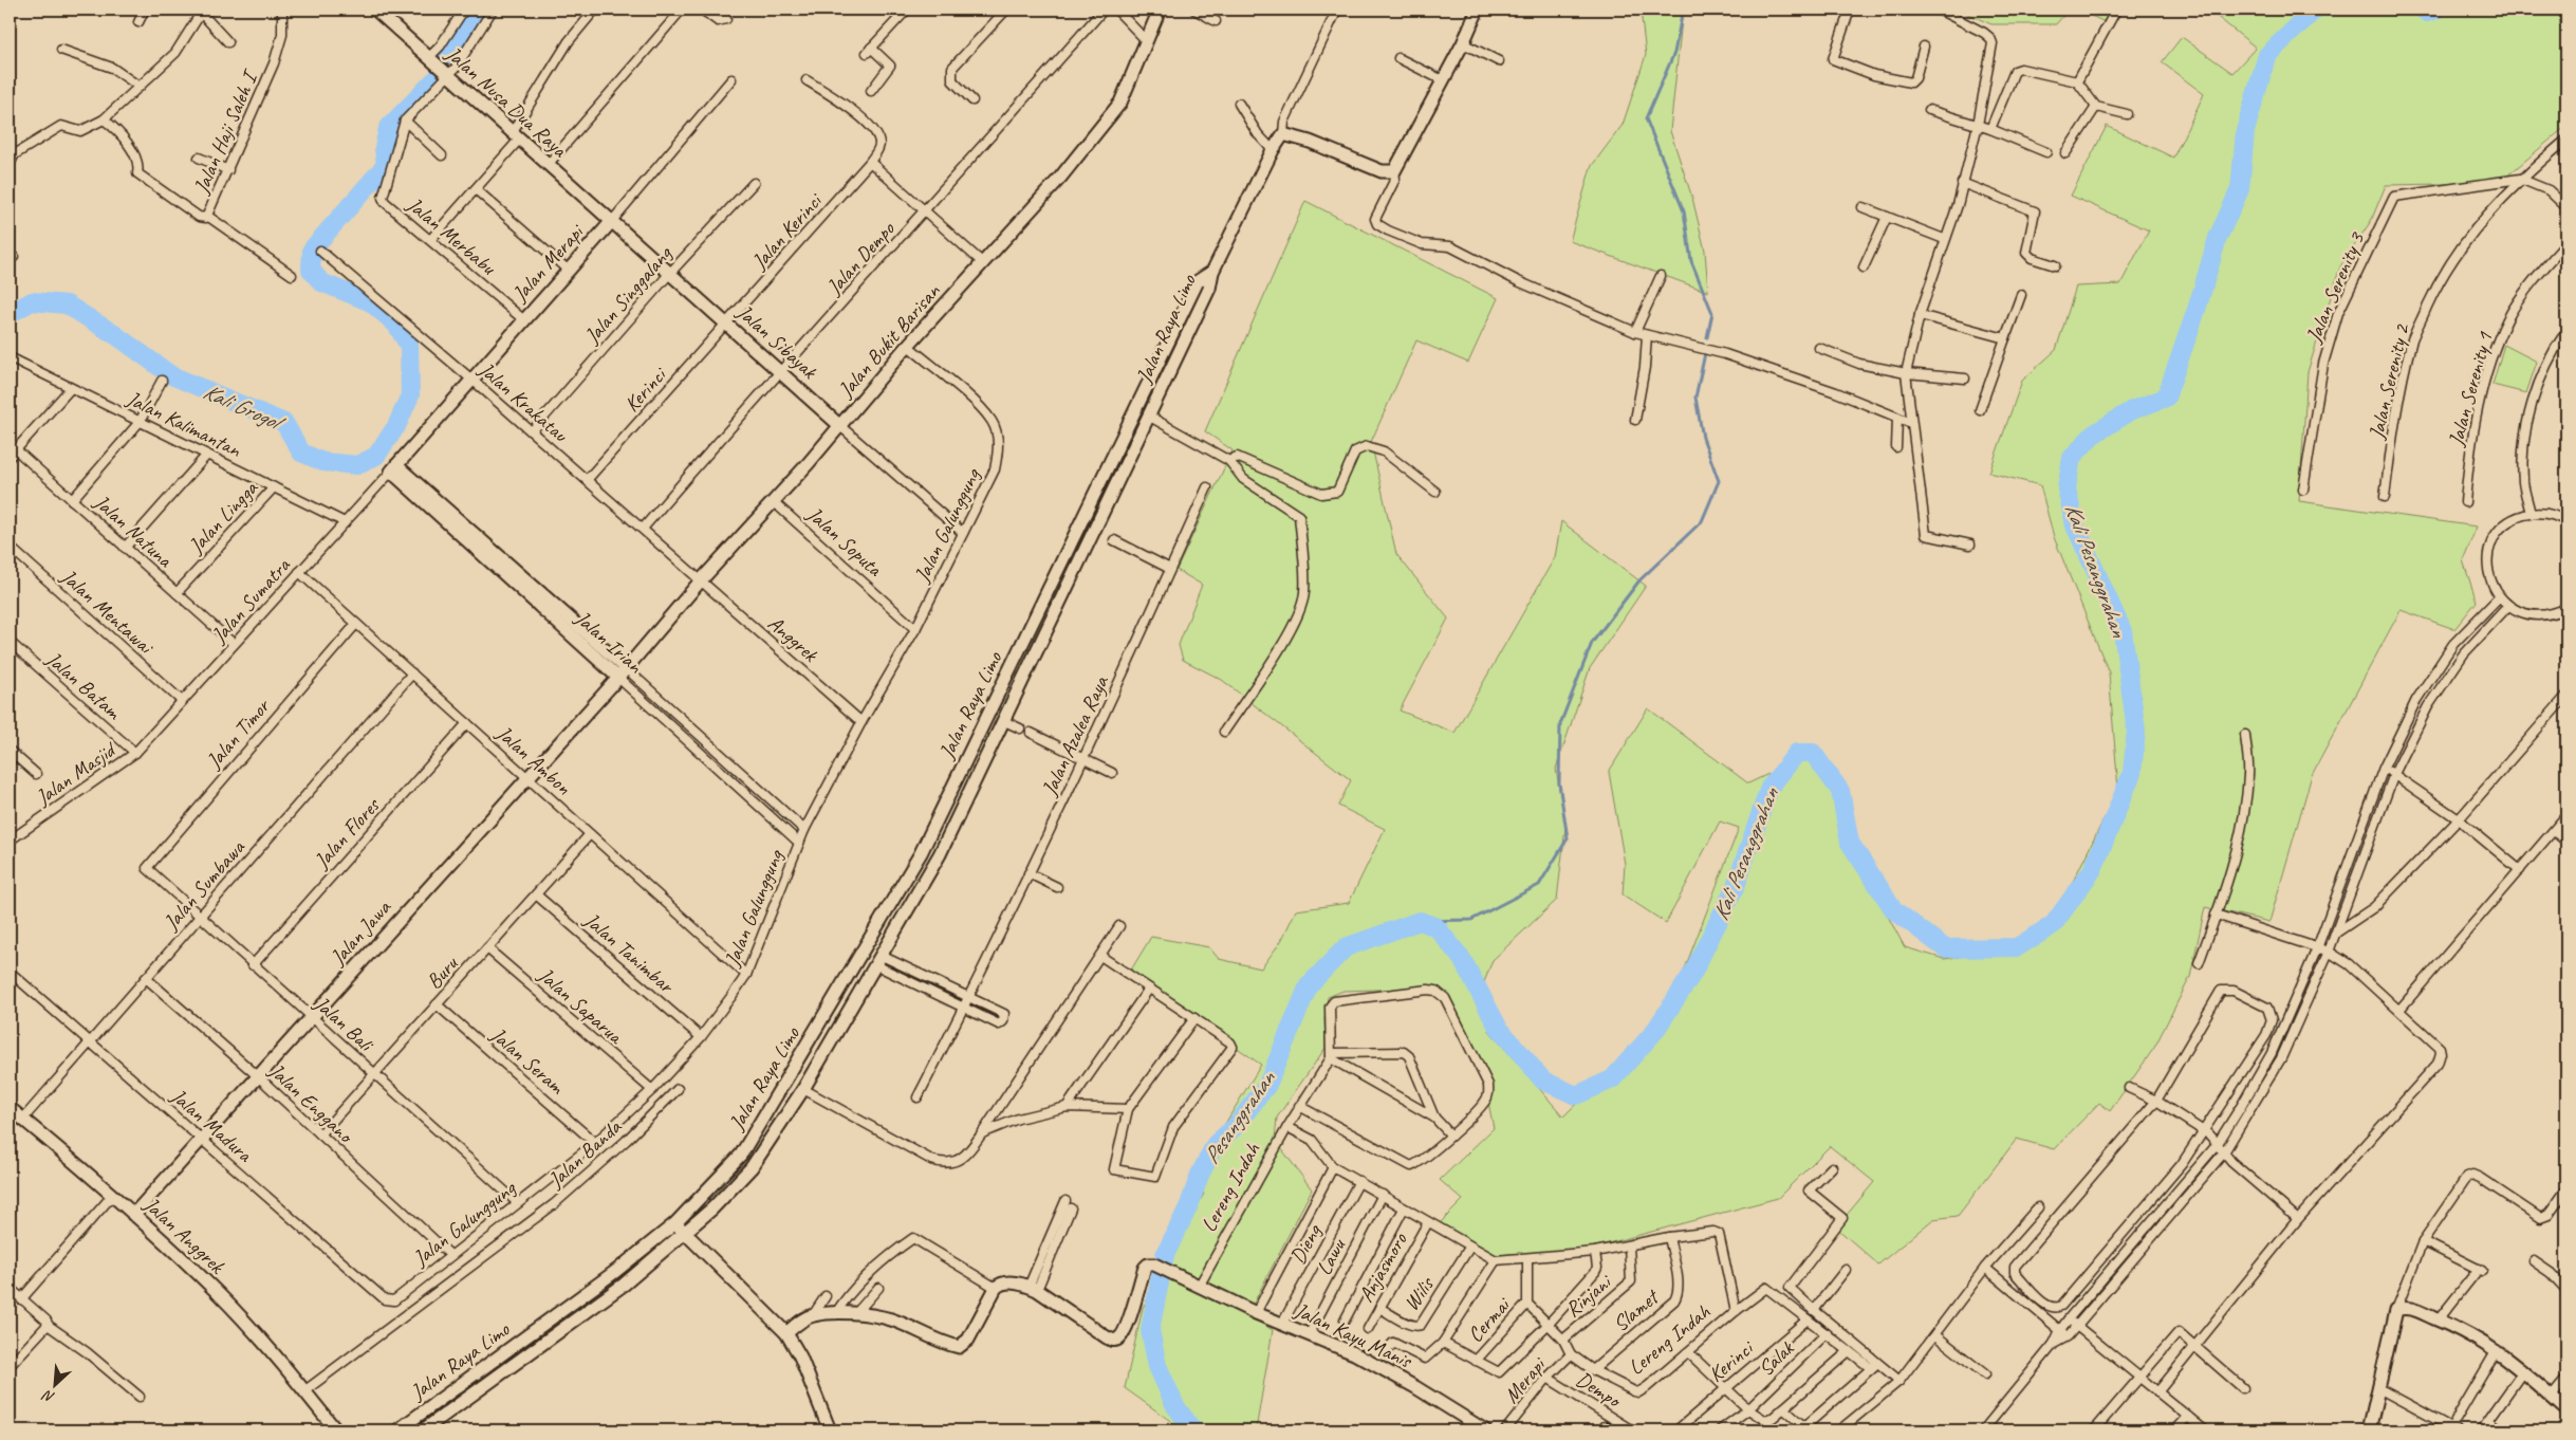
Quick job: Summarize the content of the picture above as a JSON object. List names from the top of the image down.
{
  "streets": {
    "street": [
      "Jalan Nusa Dua Raya",
      "Jalan Haji Saleh I",
      "Jalan Kerinci",
      "Jalan Merbabu",
      "Jalan Dempo",
      "Jalan Merapi",
      "Jalan Serenity 3",
      "Jalan Singgalang",
      "Jalan Raya Limo",
      "Jalan Bukit Barisan",
      "Jalan Sibayak",
      "Jalan Serenity 2",
      "Jalan Serenity 1",
      "Kerinci",
      "Jalan Krakatau",
      "Jalan Kalimantan",
      "Jalan Lingga",
      "Jalan Galunggung",
      "Jalan Natuna",
      "Jalan Soputa",
      "Jalan Sumatra",
      "Jalan Mentawai",
      "Anggrek",
      "Jalan Irian",
      "Jalan Batam",
      "Jalan Timor",
      "Jalan Azalea Raya",
      "Jalan Ambon",
      "Jalan Masjid",
      "Jalan Flores",
      "Jalan Sumbawa",
      "Jalan Jawa",
      "Jalan Tanimbar",
      "Buru",
      "Jalan Saparua",
      "Jalan Bali",
      "Jalan Seram",
      "Jalan Enggano",
      "Jalan Madura",
      "Jalan Banda",
      "Lereng Indah",
      "Jalan Anggrek",
      "Dieng",
      "Lawu",
      "Anjasmoro",
      "Wilis",
      "Rinjani",
      "Slamet",
      "Cermai",
      "Jalan Kayu Manis",
      "Salak",
      "Merapi",
      "Dempo"
    ]
  },
  "crossings": [
    ["Jalan Nusa Dua Raya", "Jalan Merapi"],
    ["Jalan Nusa Dua Raya", "Jalan Sibayak"],
    ["Jalan Kerinci", "Jalan Sibayak"],
    ["Jalan Kerinci", "Kerinci"],
    ["Jalan Merbabu", "Jalan Merapi"],
    ["Jalan Dempo", "Jalan Sibayak"],
    ["Jalan Dempo", "Jalan Krakatau"],
    ["Jalan Merapi", "Jalan Sibayak"],
    ["Jalan Merapi", "Jalan Krakatau"],
    ["Jalan Merapi", "Jalan Sumatra"],
    ["Jalan Merapi", "Jalan Irian"],
    ["Jalan Serenity 3", "Jalan Serenity 2"],
    ["Jalan Singgalang", "Jalan Sibayak"],
    ["Jalan Singgalang", "Jalan Krakatau"],
    ["Jalan Bukit Barisan", "Jalan Sibayak"],
    ["Jalan Bukit Barisan", "Jalan Krakatau"],
    ["Jalan Bukit Barisan", "Jalan Galunggung"],
    ["Jalan Bukit Barisan", "Jalan Soputa"],
    ["Jalan Bukit Barisan", "Anggrek"],
    ["Jalan Bukit Barisan", "Jalan Irian"],
    ["Jalan Bukit Barisan", "Jalan Jawa"],
    ["Jalan Sibayak", "Kerinci"],
    ["Jalan Sibayak", "Jalan Galunggung"],
    ["Kerinci", "Jalan Krakatau"],
    ["Kerinci", "Lereng Indah"],
    ["Jalan Krakatau", "Anggrek"],
    ["Jalan Kalimantan", "Jalan Lingga"],
    ["Jalan Kalimantan", "Jalan Sumatra"],
    ["Jalan Lingga", "Jalan Natuna"],
    ["Jalan Galunggung", "Jalan Soputa"],
    ["Jalan Galunggung", "Anggrek"],
    ["Jalan Galunggung", "Jalan Irian"],
    ["Jalan Galunggung", "Jalan Ambon"],
    ["Jalan Galunggung", "Jalan Tanimbar"],
    ["Jalan Galunggung", "Jalan Saparua"],
    ["Jalan Galunggung", "Jalan Bali"],
    ["Jalan Galunggung", "Jalan Seram"],
    ["Jalan Galunggung", "Jalan Enggano"],
    ["Jalan Galunggung", "Jalan Madura"],
    ["Jalan Natuna", "Jalan Sumatra"],
    ["Jalan Sumatra", "Jalan Mentawai"],
    ["Jalan Sumatra", "Jalan Irian"],
    ["Jalan Sumatra", "Jalan Batam"],
    ["Jalan Sumatra", "Jalan Ambon"],
    ["Jalan Sumatra", "Jalan Masjid"],
    ["Jalan Irian", "Jalan Jawa"],
    ["Jalan Batam", "Jalan Masjid"],
    ["Jalan Timor", "Jalan Ambon"],
    ["Jalan Timor", "Jalan Bali"],
    ["Jalan Ambon", "Jalan Flores"],
    ["Jalan Ambon", "Jalan Sumbawa"],
    ["Jalan Ambon", "Jalan Jawa"],
    ["Jalan Ambon", "Buru"],
    ["Jalan Flores", "Jalan Bali"],
    ["Jalan Sumbawa", "Jalan Bali"],
    ["Jalan Sumbawa", "Jalan Enggano"],
    ["Jalan Sumbawa", "Jalan Madura"],
    ["Jalan Sumbawa", "Jalan Anggrek"],
    ["Jalan Jawa", "Jalan Bali"],
    ["Jalan Jawa", "Jalan Enggano"],
    ["Jalan Jawa", "Jalan Madura"],
    ["Jalan Jawa", "Jalan Anggrek"],
    ["Jalan Tanimbar", "Buru"],
    ["Buru", "Jalan Saparua"],
    ["Buru", "Jalan Bali"],
    ["Buru", "Jalan Seram"],
    ["Buru", "Jalan Enggano"],
    ["Jalan Banda", "Jalan Anggrek"],
    ["Lereng Indah", "Dieng"],
    ["Lereng Indah", "Lawu"],
    ["Lereng Indah", "Anjasmoro"],
    ["Lereng Indah", "Wilis"],
    ["Lereng Indah", "Rinjani"],
    ["Lereng Indah", "Slamet"],
    ["Lereng Indah", "Jalan Kayu Manis"],
    ["Lereng Indah", "Salak"],
    ["Lereng Indah", "Merapi"],
    ["Dieng", "Jalan Kayu Manis"],
    ["Lawu", "Jalan Kayu Manis"],
    ["Anjasmoro", "Wilis"],
    ["Merapi", "Dempo"]
  ],
  "water": ["Kali Grogol", "Kali Pesanggrahan", "Pesanggrahan"],
  "north": "bottom left"
}
